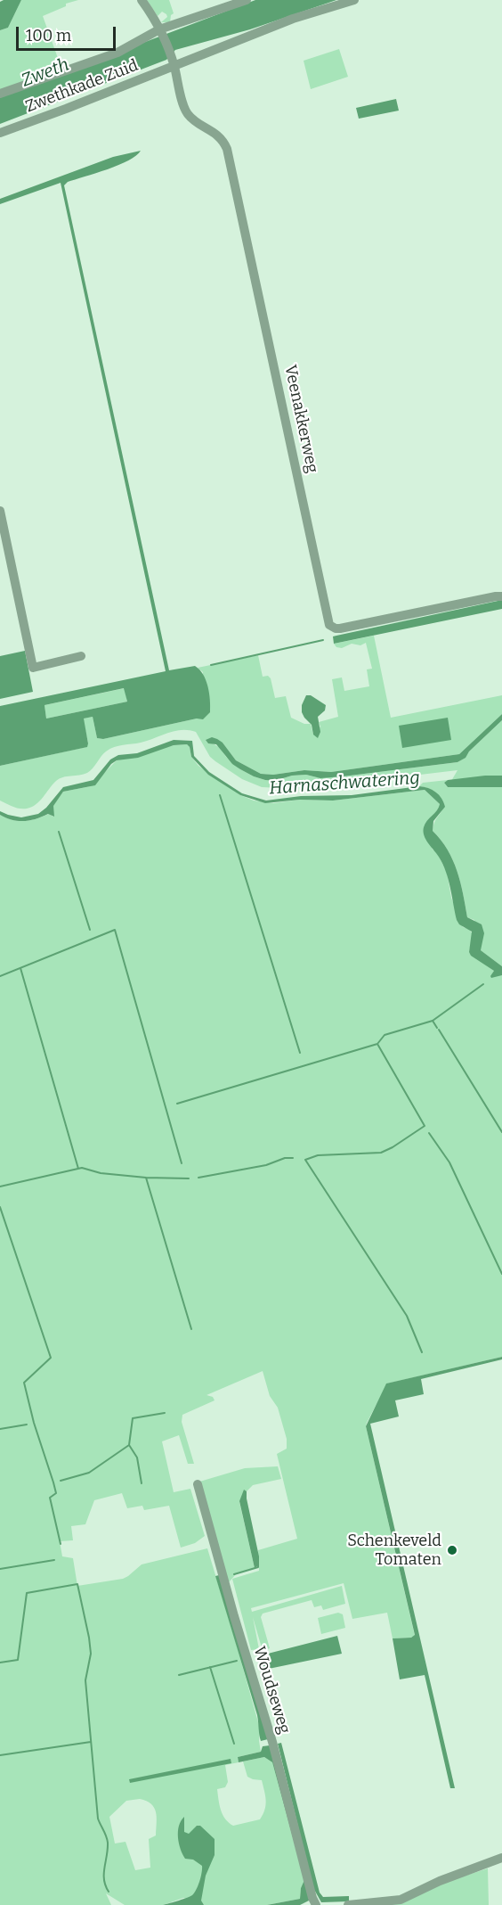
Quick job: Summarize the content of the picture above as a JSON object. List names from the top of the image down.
{
  "streets": {
    "street": ["Zwethkade Zuid", "Veenakkerweg", "Woudseweg"]
  },
  "crossings": [
    ["Zwethkade Zuid", "Veenakkerweg"]
  ],
  "water": ["Zweth", "Harnaschwatering"],
  "places": ["Schenkeveld Tomaten"],
  "scale_bar": "100 m"
}
